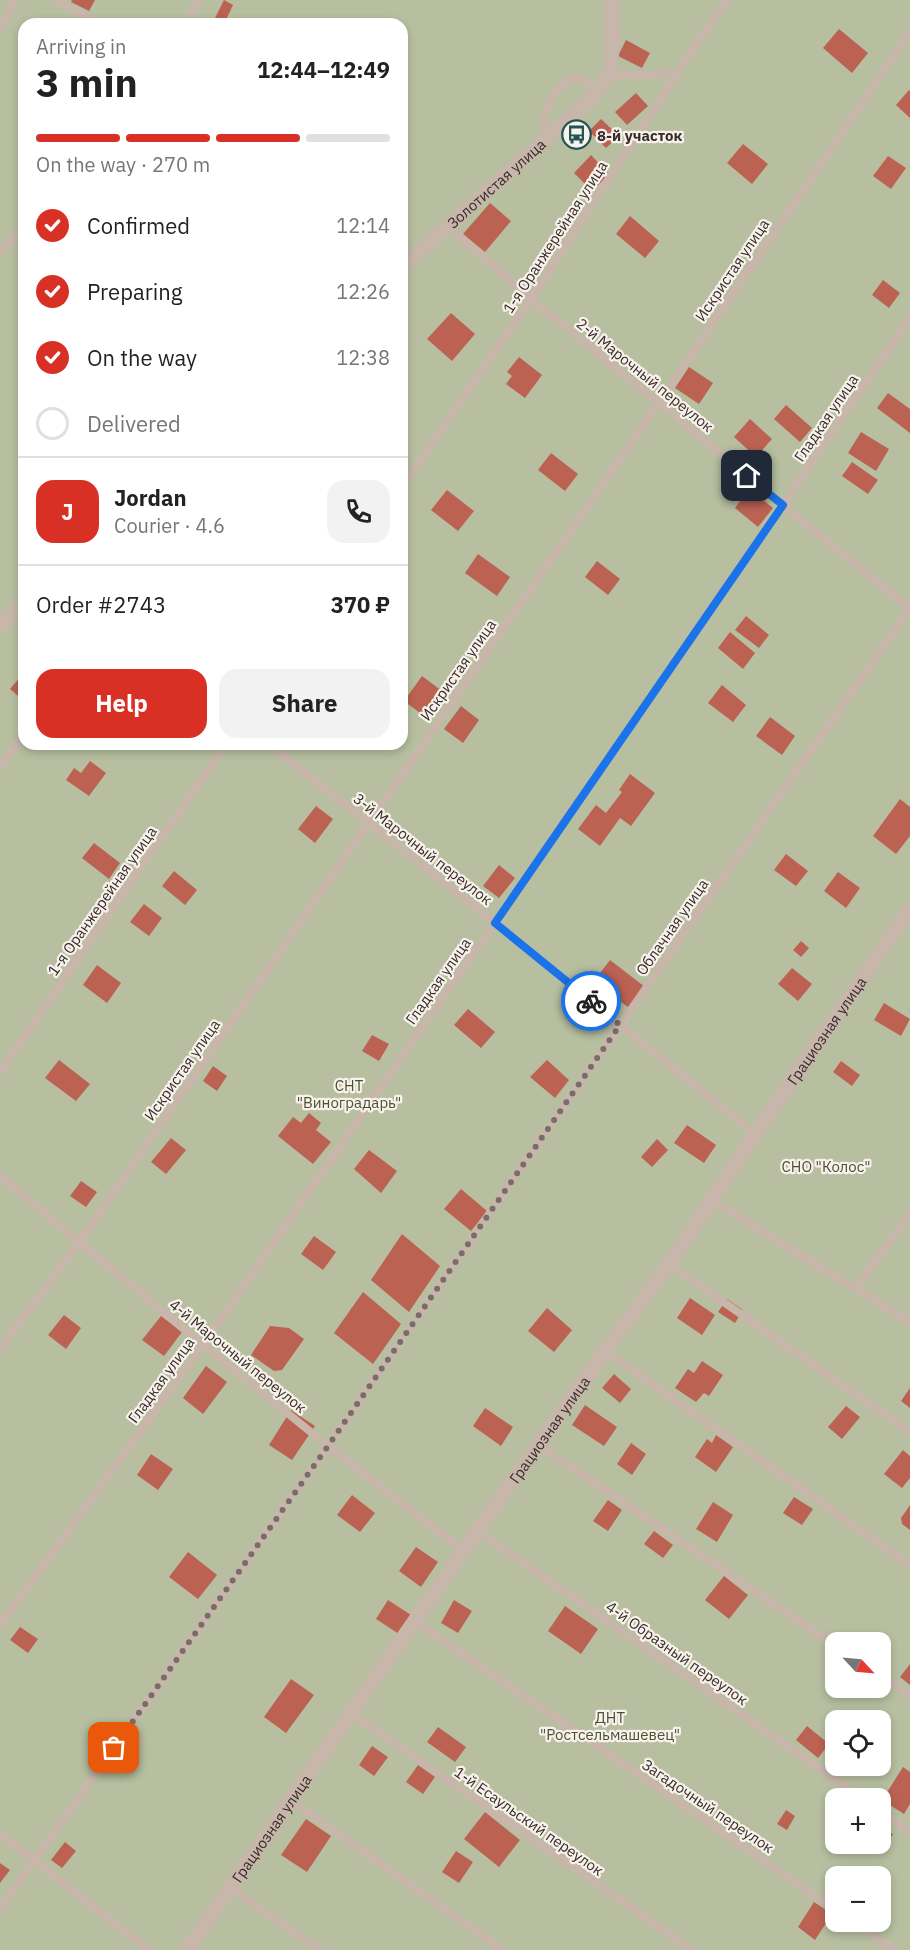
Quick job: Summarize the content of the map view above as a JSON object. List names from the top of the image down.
{
  "streets": {
    "street": ["Золотистая улица", "Грациозная улица"],
    "lane": [
      "1-я Оранжерейная улица",
      "Искристая улица",
      "2-й Марочный переулок",
      "Гладкая улица",
      "3-й Марочный переулок",
      "Облачная улица",
      "4-й Марочный переулок",
      "4-й Образный переулок",
      "Загадочный переулок",
      "1-й Есаульский переулок"
    ]
  },
  "crossings": [
    ["Золотистая улица", "2-й Марочный переулок"],
    ["1-я Оранжерейная улица", "2-й Марочный переулок"],
    ["Искристая улица", "2-й Марочный переулок"],
    ["Искристая улица", "3-й Марочный переулок"],
    ["Искристая улица", "4-й Марочный переулок"],
    ["2-й Марочный переулок", "Гладкая улица"],
    ["2-й Марочный переулок", "Облачная улица"],
    ["Гладкая улица", "3-й Марочный переулок"],
    ["Гладкая улица", "4-й Марочный переулок"],
    ["3-й Марочный переулок", "Облачная улица"],
    ["3-й Марочный переулок", "Грациозная улица"],
    ["Облачная улица", "4-й Марочный переулок"],
    ["Грациозная улица", "4-й Марочный переулок"],
    ["Грациозная улица", "4-й Образный переулок"],
    ["Грациозная улица", "Загадочный переулок"],
    ["Грациозная улица", "1-й Есаульский переулок"]
  ],
  "parks": ["СНТ \"Виноградарь\"", "СНО \"Колос\"", "ДНТ \"Ростсельмашевец\""],
  "places": {
    "bus stop": ["8-й участок"]
  },
  "north": "bottom right",
  "page": {
    "heading": ["3 min", "Arriving in", "12:44–12:49"],
    "panel": [
      "Jordan",
      "Courier · 4.6",
      "Order #2743",
      "370 ₽"
    ],
    "bar": "On the way · 270 m",
    "list": [
      ["Confirmed", "12:14"],
      ["Preparing", "12:26"],
      ["On the way", "12:38"],
      "Delivered"
    ],
    "round": "J",
    "buttons": ["Help", "Share"],
    "map_buttons": ["+", "−"]
  }
}
